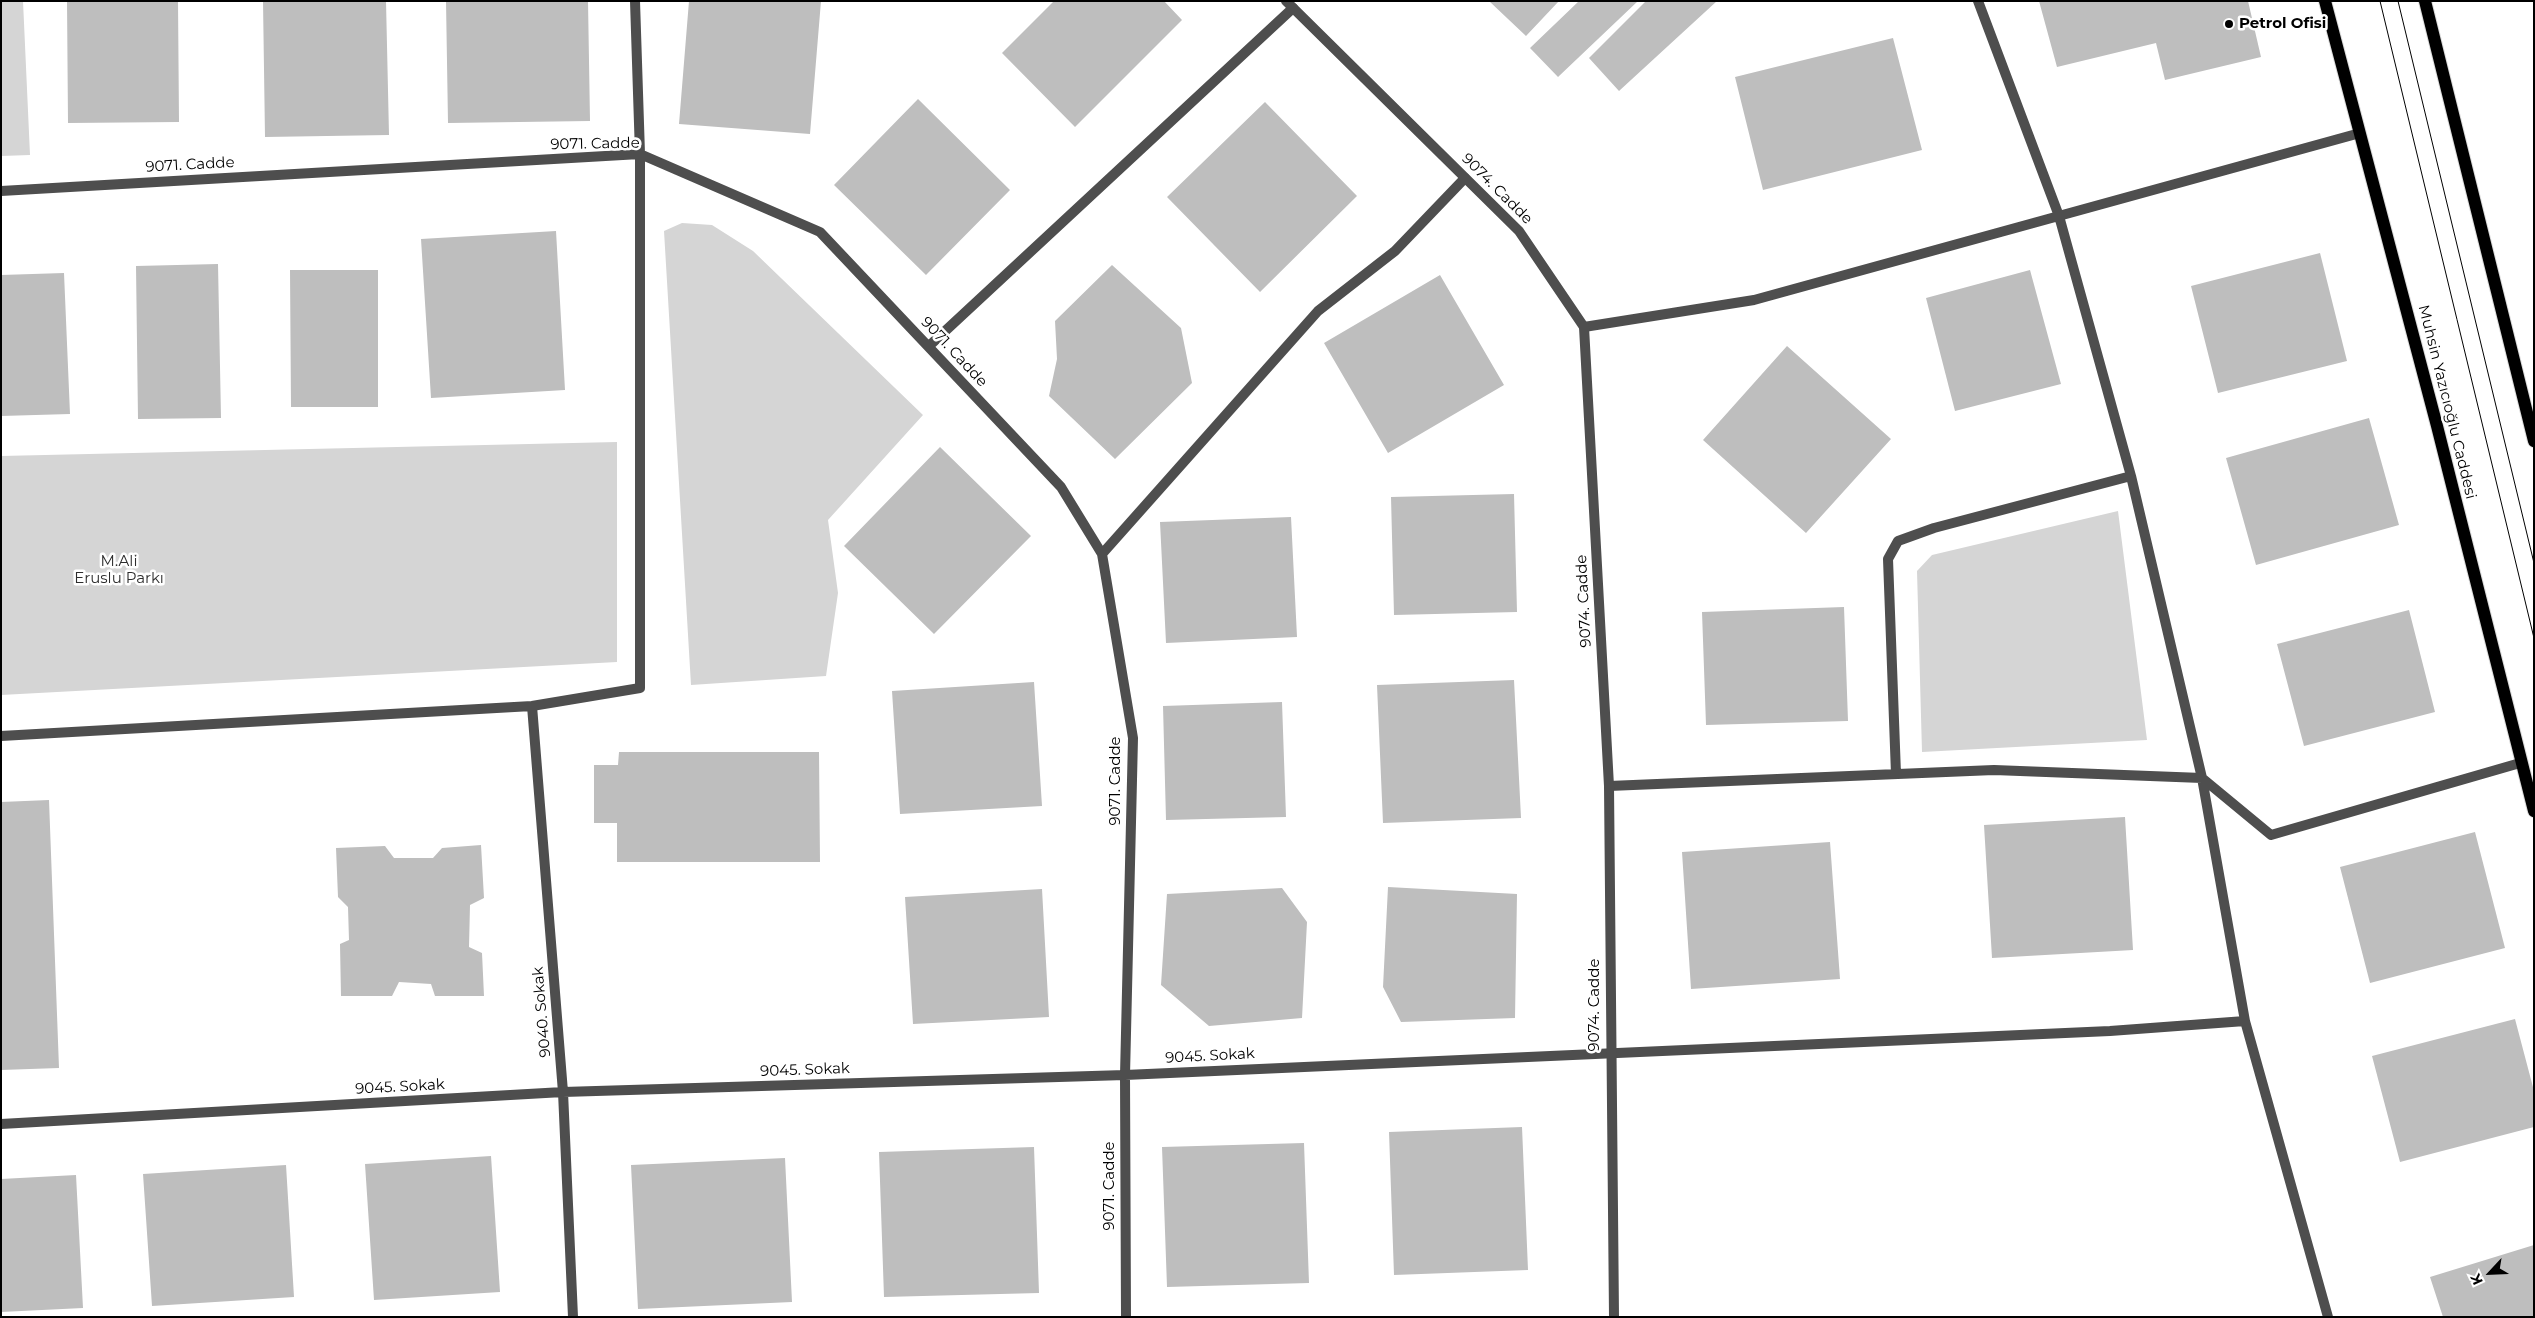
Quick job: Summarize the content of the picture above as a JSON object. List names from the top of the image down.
{
  "streets": {
    "main road": ["Muhsin Yazıcıoğlu Caddesi"],
    "street": [
      "9071. Cadde",
      "9074. Cadde",
      "9040. Sokak",
      "9045. Sokak"
    ]
  },
  "crossings": [
    ["9071. Cadde", "9045. Sokak"],
    ["9074. Cadde", "9045. Sokak"],
    ["9040. Sokak", "9045. Sokak"]
  ],
  "parks": ["M.Ali Eruslu Parkı"],
  "places": ["Petrol Ofisi"],
  "north": "bottom left"
}
